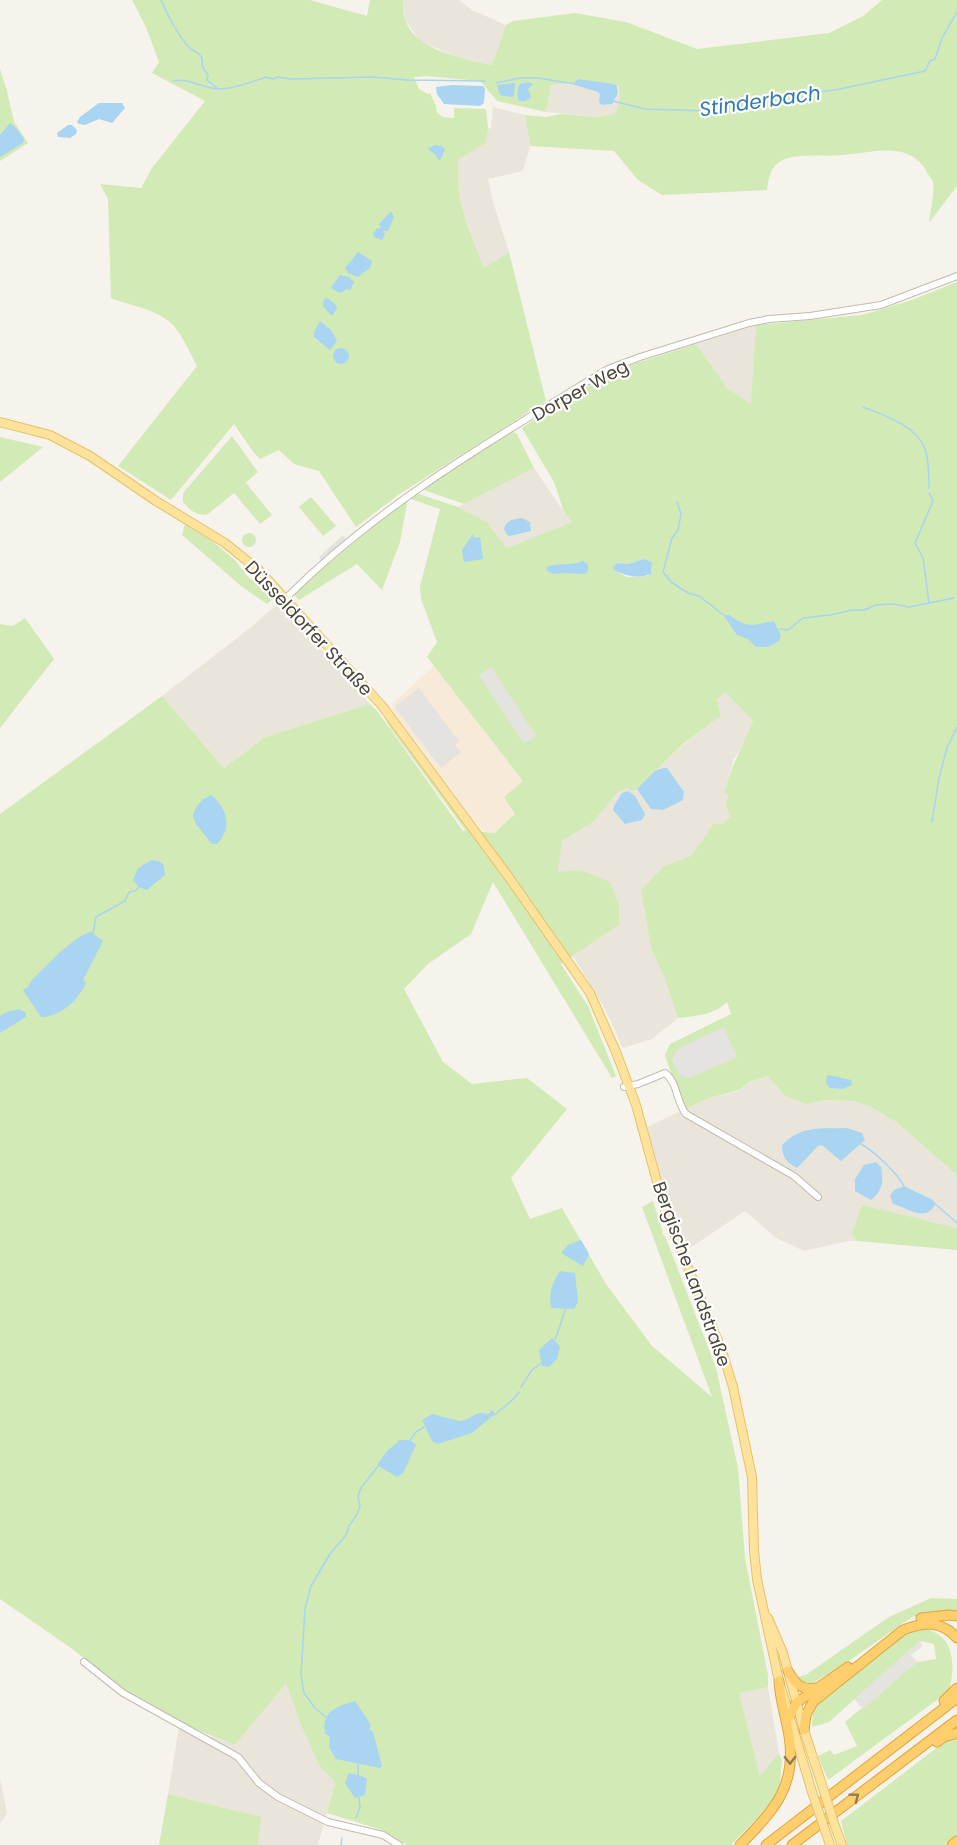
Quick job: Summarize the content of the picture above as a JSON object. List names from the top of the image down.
{
  "streets": {
    "main road": ["Düsseldorfer Straße", "Bergische Landstraße"],
    "street": ["Dorper Weg"]
  },
  "crossings": [
    ["Dorper Weg", "Düsseldorfer Straße"],
    ["Düsseldorfer Straße", "Bergische Landstraße"]
  ],
  "water": ["Stinderbach"]
}
